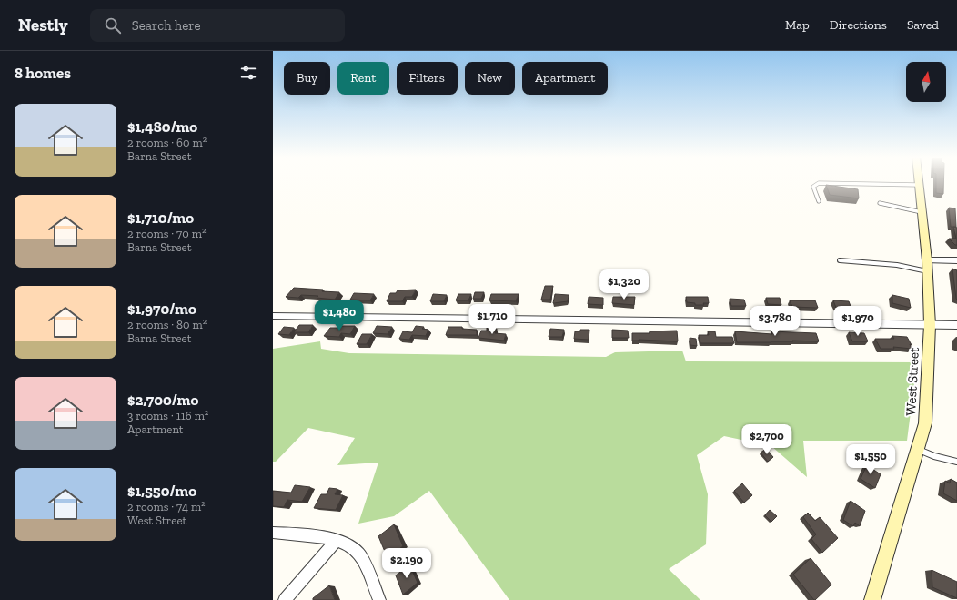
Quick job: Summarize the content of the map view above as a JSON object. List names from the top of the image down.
{
  "streets": {
    "main road": ["West Street"]
  },
  "north": "top",
  "page": {
    "header": "Nestly",
    "search": "Search here",
    "nav": ["Map", "Directions", "Saved"],
    "heading": "8 homes",
    "chip": [
      "Buy",
      "Rent",
      "Filters",
      "New",
      "Apartment"
    ],
    "list": [
      {
        "name": "$1,480/mo",
        "note": "2 rooms · 60 m² · Barna Street"
      },
      {
        "name": "$1,710/mo",
        "note": "2 rooms · 70 m² · Barna Street"
      },
      {
        "name": "$1,970/mo",
        "note": "2 rooms · 80 m² · Barna Street"
      },
      {
        "name": "$2,700/mo",
        "note": "3 rooms · 116 m² · Apartment"
      },
      {
        "name": "$1,550/mo",
        "note": "2 rooms · 74 m² · West Street"
      }
    ],
    "price": [
      "$1,320",
      "$1,480",
      "$1,710",
      "$3,780",
      "$1,970",
      "$2,700",
      "$1,550",
      "$2,190"
    ]
  }
}
